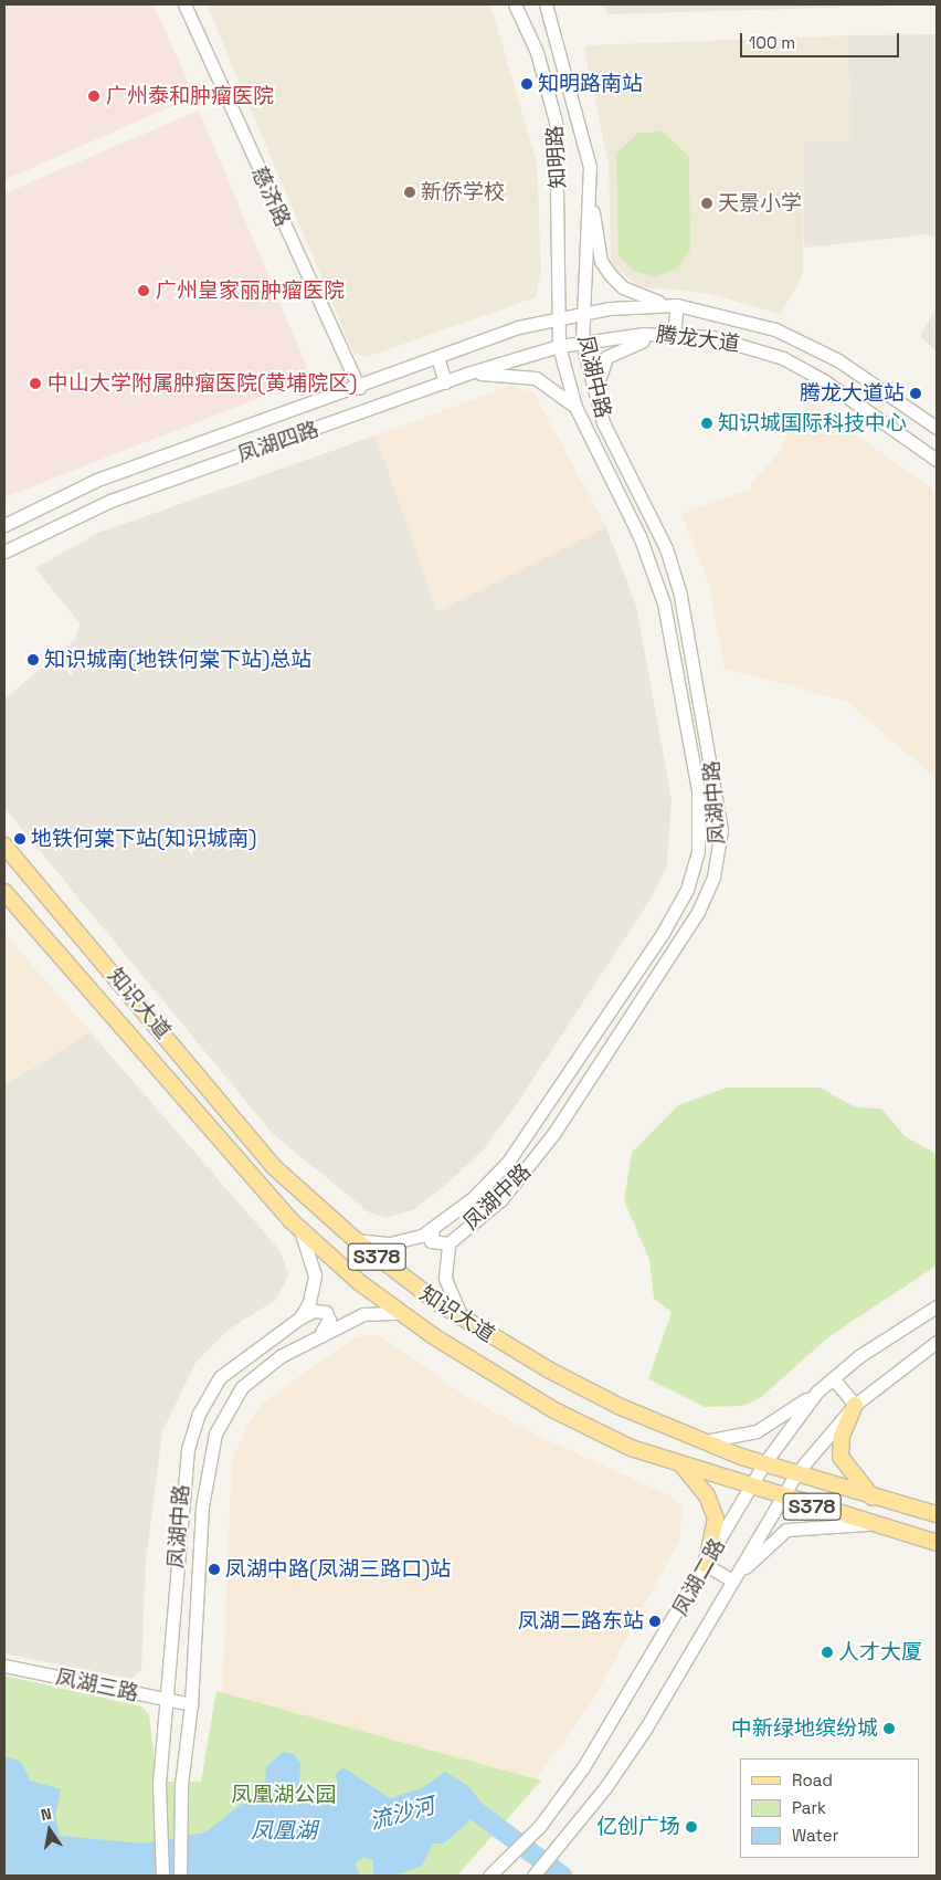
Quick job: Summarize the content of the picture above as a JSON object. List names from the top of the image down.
{
  "streets": {
    "main road": ["知识大道", "S378"],
    "street": [
      "知明路",
      "慈济路",
      "腾龙大道",
      "凤湖中路",
      "凤湖四路",
      "凤湖二路",
      "凤湖三路"
    ]
  },
  "crossings": [
    ["知明路", "腾龙大道"],
    ["知明路", "凤湖中路"],
    ["慈济路", "凤湖四路"],
    ["腾龙大道", "凤湖中路"],
    ["腾龙大道", "凤湖四路"],
    ["凤湖中路", "凤湖四路"],
    ["凤湖中路", "知识大道"],
    ["凤湖中路", "凤湖三路"],
    ["知识大道", "凤湖二路"]
  ],
  "water": ["流沙河", "凤凰湖"],
  "parks": ["凤凰湖公园"],
  "places": [
    "知明路南站",
    "广州泰和肿瘤医院",
    "新侨学校",
    "天景小学",
    "广州皇家丽肿瘤医院",
    "中山大学附属肿瘤医院(黄埔院区)",
    "腾龙大道站",
    "知识城国际科技中心",
    "知识城南(地铁何棠下站)总站",
    "地铁何棠下站(知识城南)",
    "凤湖中路(凤湖三路口)站",
    "凤湖二路东站",
    "人才大厦",
    "中新绿地缤纷城",
    "亿创广场"
  ],
  "legend": ["Road", "Park", "Water"],
  "scale_bar": "100 m",
  "north": "top"
}
